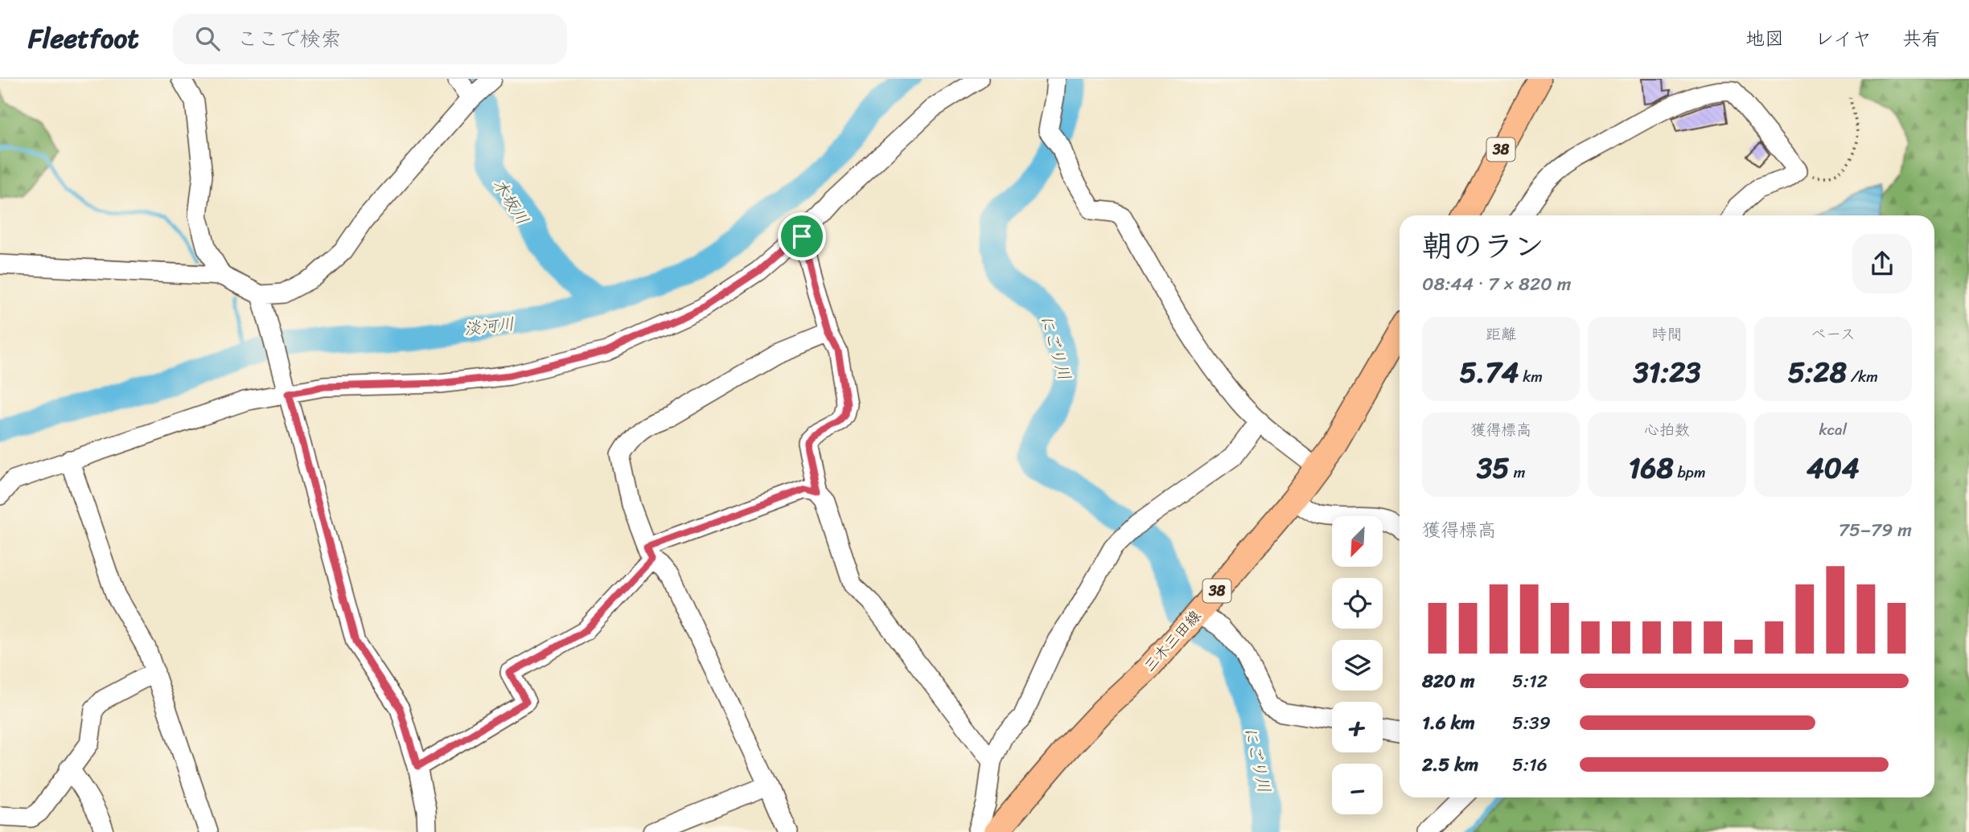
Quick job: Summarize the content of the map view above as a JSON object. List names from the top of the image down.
{
  "streets": {
    "main road": ["38", "三木三田線"]
  },
  "water": ["木坂川", "淡河川", "にごり川"],
  "north": "bottom left",
  "page": {
    "header": "Fleetfoot",
    "search": "ここで検索",
    "nav": ["地図", "レイヤ", "共有"],
    "heading": ["朝のラン", "08:44 · 7 × 820 m"],
    "stats": [
      ["距離", "5.74 km"],
      ["時間", "31:23"],
      ["ペース", "5:28 /km"],
      ["獲得標高", "35 m"],
      ["心拍数", "168 bpm"],
      ["kcal", "404"]
    ],
    "chart": ["獲得標高", "75–79 m"],
    "map_buttons": ["+", "−"],
    "list": [
      {
        "name": "820 m",
        "note": "5:12"
      },
      {
        "name": "1.6 km",
        "note": "5:39"
      },
      {
        "name": "2.5 km",
        "note": "5:16"
      }
    ]
  }
}
